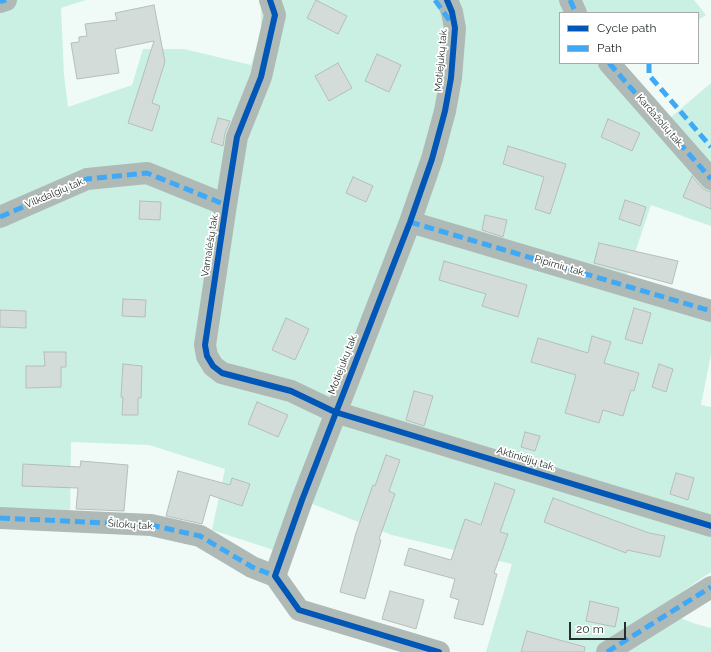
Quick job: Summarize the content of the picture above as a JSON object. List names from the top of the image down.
{
  "streets": {
    "street": [
      "Motiejukų tak.",
      "Kardažolių tak.",
      "Vilkdalgių tak.",
      "Varnalėšų tak.",
      "Pipirnių tak.",
      "Aktinidijų tak.",
      "Šilokų tak."
    ]
  },
  "crossings": [
    ["Motiejukų tak.", "Varnalėšų tak."],
    ["Motiejukų tak.", "Pipirnių tak."],
    ["Motiejukų tak.", "Aktinidijų tak."],
    ["Motiejukų tak.", "Šilokų tak."],
    ["Vilkdalgių tak.", "Varnalėšų tak."],
    ["Varnalėšų tak.", "Aktinidijų tak."]
  ],
  "legend": ["Cycle path", "Path"],
  "scale_bar": "20 m"
}
